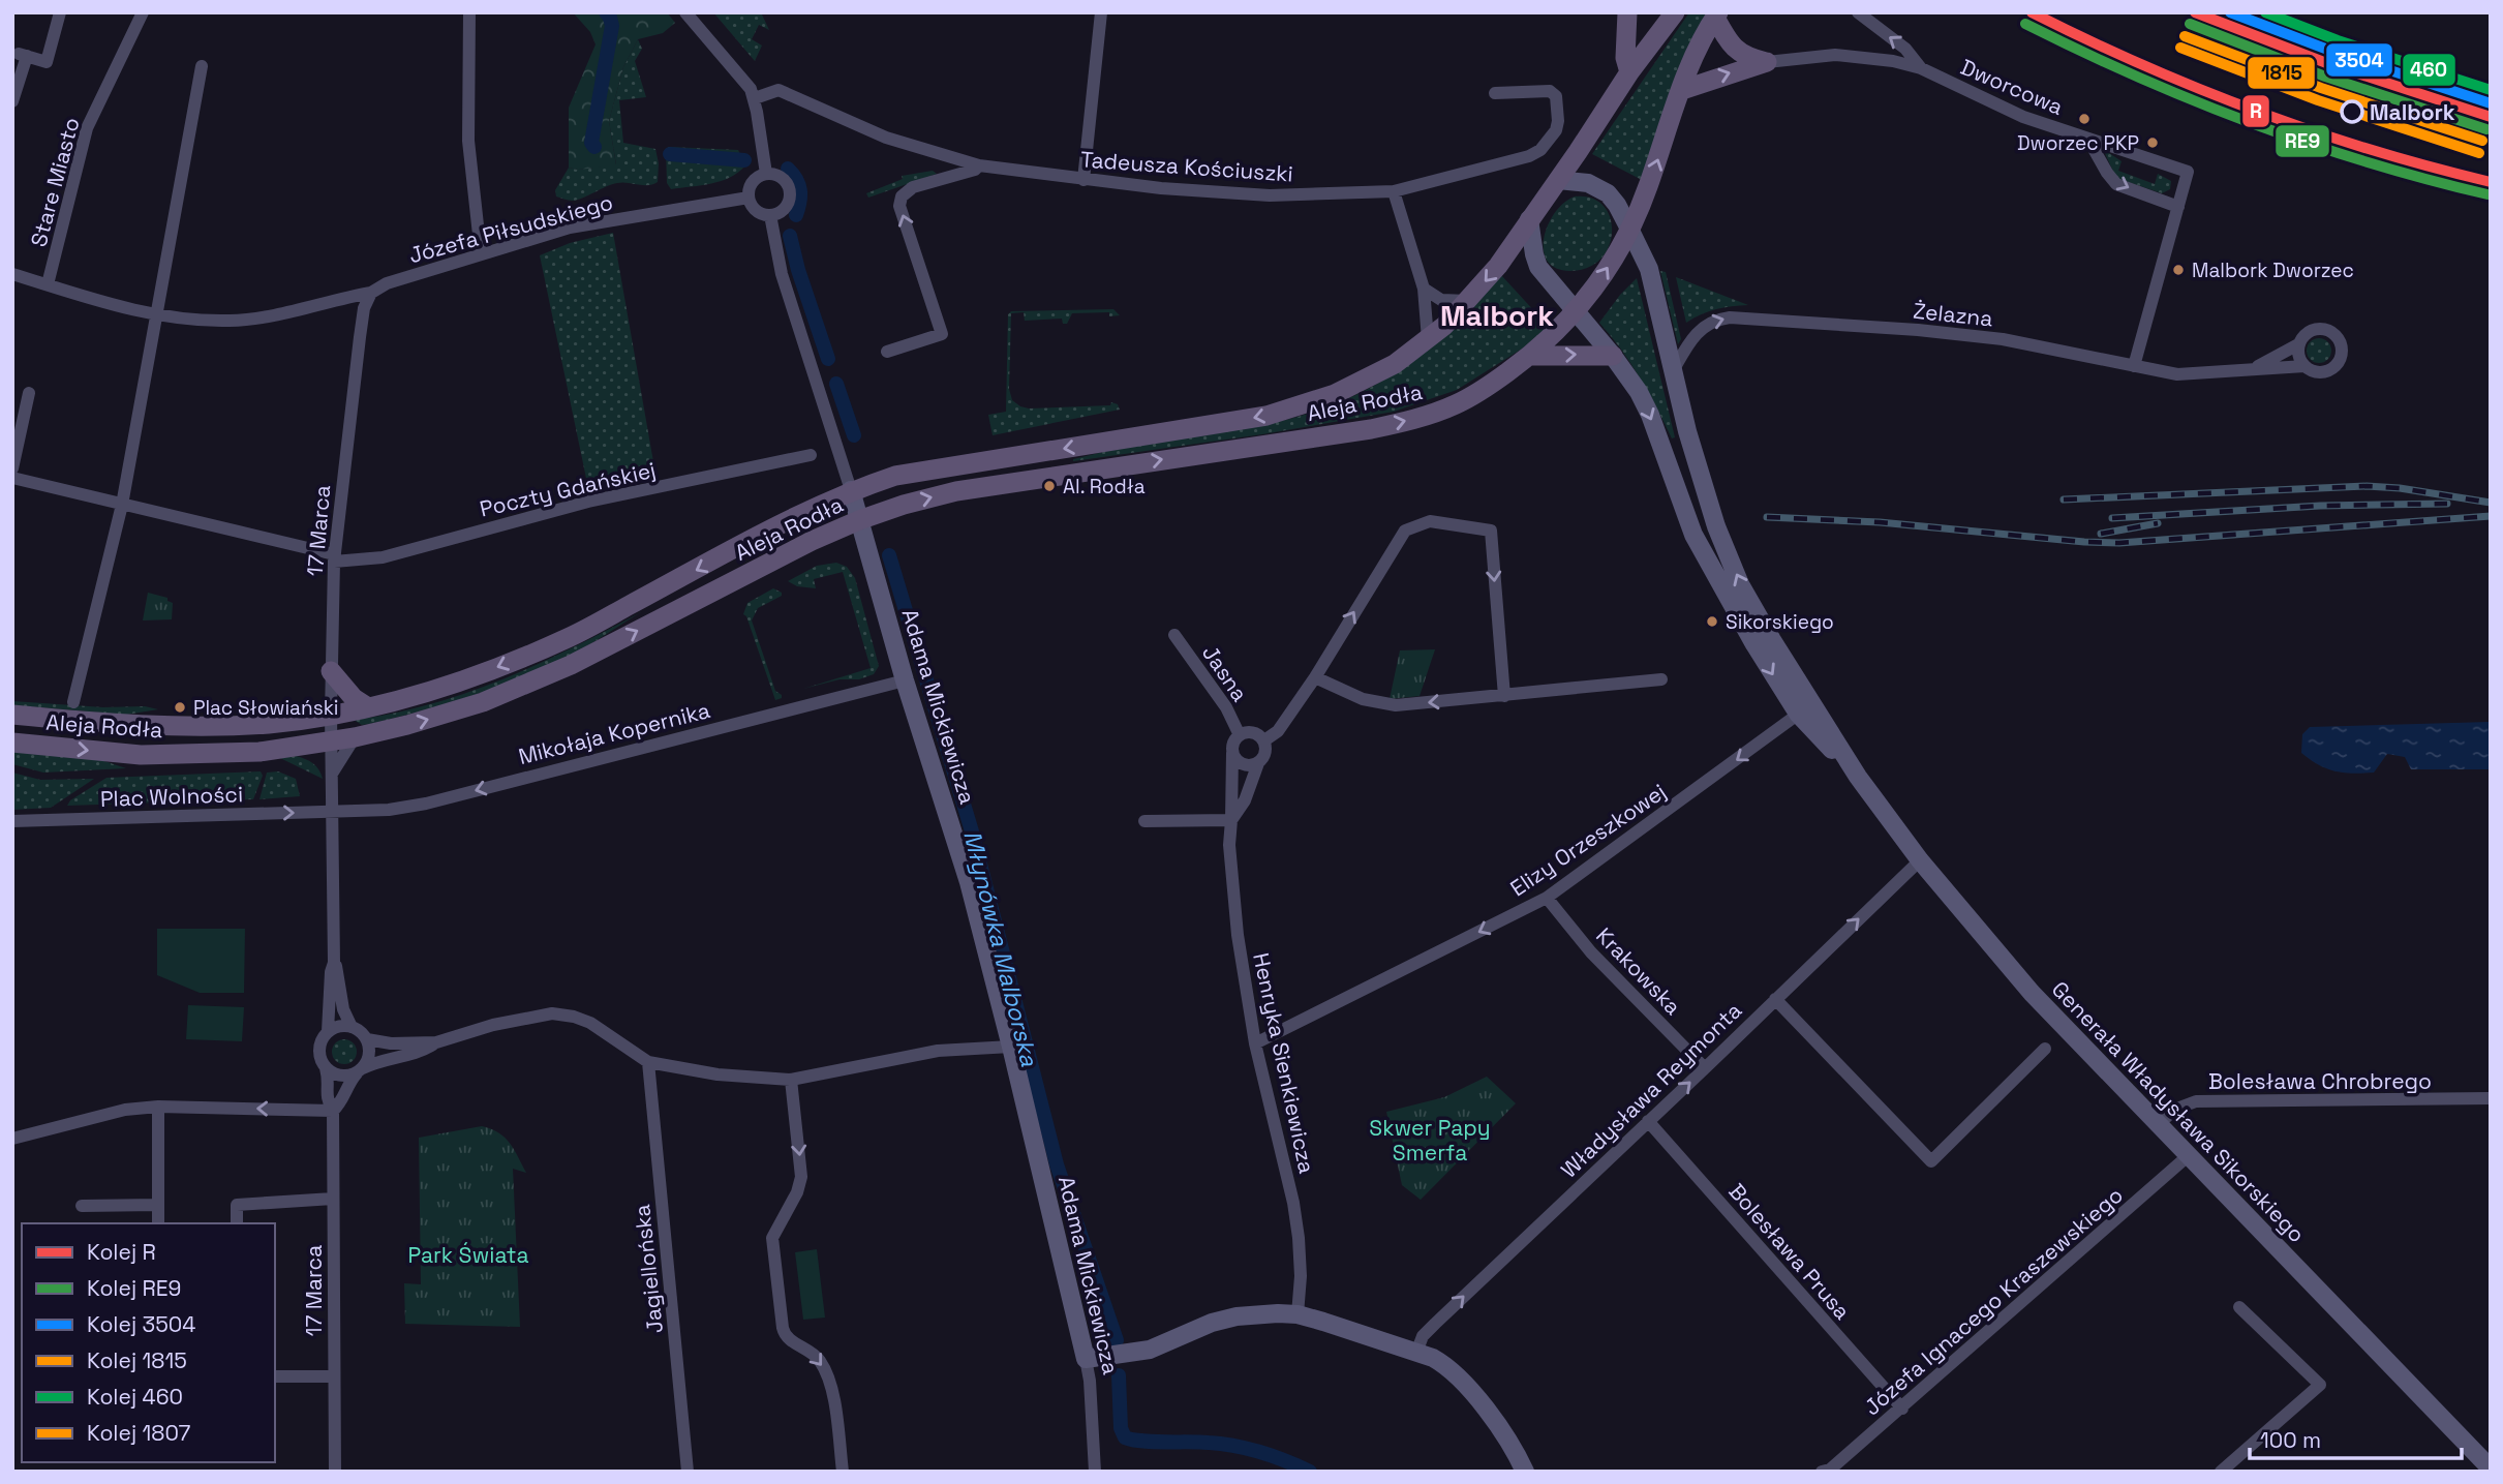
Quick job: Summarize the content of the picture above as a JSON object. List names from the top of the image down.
{
  "streets": {
    "main road": ["Aleja Rodła", "Adama Mickiewicza", "Generała Władysława Sikorskiego"],
    "street": [
      "Dworcowa",
      "Tadeusza Kościuszki",
      "Stare Miasto",
      "Józefa Piłsudskiego",
      "Żelazna",
      "Poczty Gdańskiej",
      "17 Marca",
      "Jasna",
      "Mikołaja Kopernika",
      "Plac Wolności",
      "Elizy Orzeszkowej",
      "Krakowska",
      "Henryka Sienkiewicza",
      "Bolesława Chrobrego",
      "Władysława Reymonta",
      "Bolesława Prusa",
      "Jagiellońska",
      "Józefa Ignacego Kraszewskiego"
    ]
  },
  "crossings": [
    ["Dworcowa", "Żelazna"],
    ["Józefa Piłsudskiego", "17 Marca"],
    ["Józefa Piłsudskiego", "Adama Mickiewicza"],
    ["Żelazna", "Generała Władysława Sikorskiego"],
    ["Aleja Rodła", "17 Marca"],
    ["Aleja Rodła", "Adama Mickiewicza"],
    ["Aleja Rodła", "Generała Władysława Sikorskiego"],
    ["Poczty Gdańskiej", "17 Marca"],
    ["17 Marca", "Mikołaja Kopernika"],
    ["17 Marca", "Plac Wolności"],
    ["Jasna", "Henryka Sienkiewicza"],
    ["Adama Mickiewicza", "Mikołaja Kopernika"],
    ["Mikołaja Kopernika", "Plac Wolności"],
    ["Elizy Orzeszkowej", "Krakowska"],
    ["Elizy Orzeszkowej", "Henryka Sienkiewicza"],
    ["Elizy Orzeszkowej", "Generała Władysława Sikorskiego"],
    ["Krakowska", "Władysława Reymonta"],
    ["Bolesława Chrobrego", "Generała Władysława Sikorskiego"],
    ["Władysława Reymonta", "Generała Władysława Sikorskiego"],
    ["Władysława Reymonta", "Bolesława Prusa"],
    ["Generała Władysława Sikorskiego", "Józefa Ignacego Kraszewskiego"],
    ["Bolesława Prusa", "Józefa Ignacego Kraszewskiego"]
  ],
  "one_way": [
    "Żelazna",
    "Mikołaja Kopernika",
    "Plac Wolności",
    "Elizy Orzeszkowej",
    "Władysława Reymonta"
  ],
  "districts": ["Malbork"],
  "water": ["Młynówka Malborska"],
  "parks": ["Skwer Papy Smerfa", "Park Świata"],
  "places": [
    "Malbork",
    "Dworzec PKP",
    "Malbork Dworzec",
    "Al. Rodła",
    "Sikorskiego",
    "Plac Słowiański"
  ],
  "lines": [
    "rail line R",
    "rail line 3504",
    "rail line 460",
    "rail line RE9",
    "rail line 1815",
    "rail line 1807"
  ],
  "legend": [
    "Kolej R",
    "Kolej RE9",
    "Kolej 3504",
    "Kolej 1815",
    "Kolej 460",
    "Kolej 1807"
  ],
  "scale_bar": "100 m"
}
